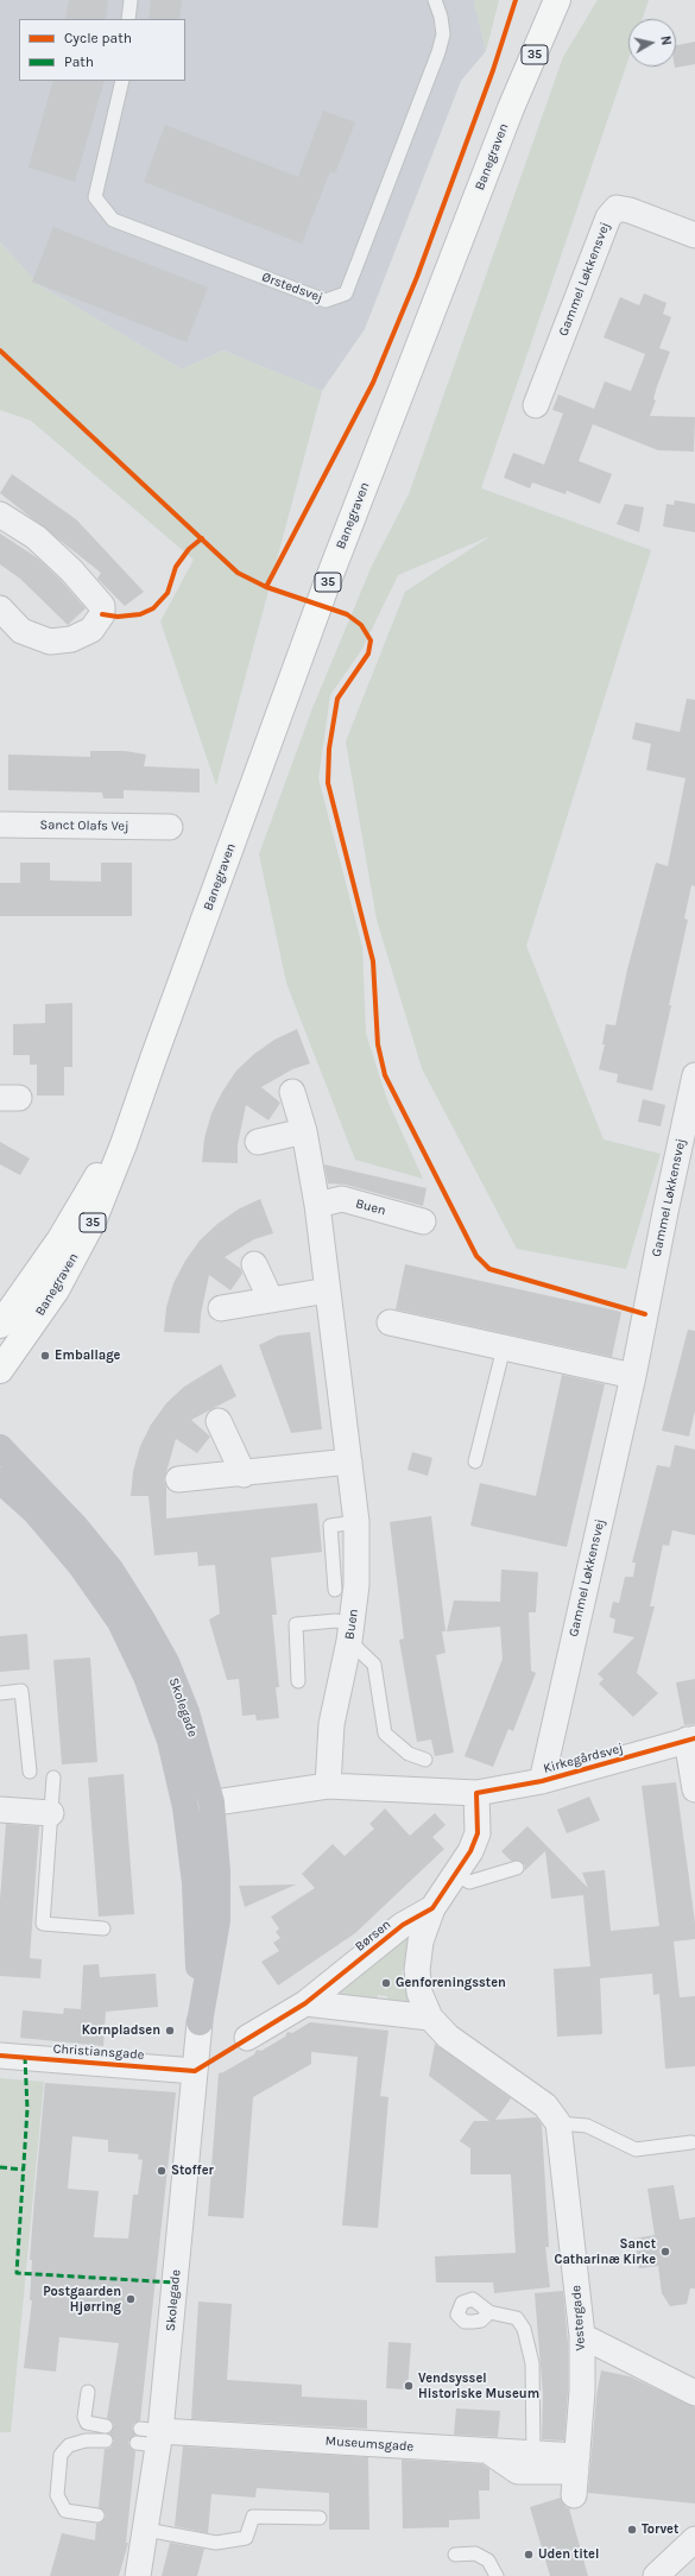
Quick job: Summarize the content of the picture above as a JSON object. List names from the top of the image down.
{
  "streets": {
    "main road": ["35", "Banegraven"],
    "street": [
      "Gammel Løkkensvej",
      "Sanct Olafs Vej",
      "Buen",
      "Skolegade",
      "Kirkegårdsvej",
      "Børsen",
      "Christiansgade",
      "Vestergade",
      "Museumsgade"
    ],
    "lane": ["Ørstedsvej"]
  },
  "crossings": [
    ["Gammel Løkkensvej", "Kirkegårdsvej"],
    ["Buen", "Kirkegårdsvej"],
    ["Skolegade", "Kirkegårdsvej"],
    ["Skolegade", "Christiansgade"],
    ["Skolegade", "Museumsgade"],
    ["Kirkegårdsvej", "Børsen"],
    ["Børsen", "Vestergade"],
    ["Vestergade", "Museumsgade"]
  ],
  "places": [
    "Emballage",
    "Genforeningssten",
    "Kornpladsen",
    "Stoffer",
    "Sanct Catharinæ Kirke",
    "Postgaarden Hjørring",
    "Vendsyssel Historiske Museum",
    "Torvet",
    "Uden titel"
  ],
  "legend": ["Cycle path", "Path"],
  "north": "right"
}
